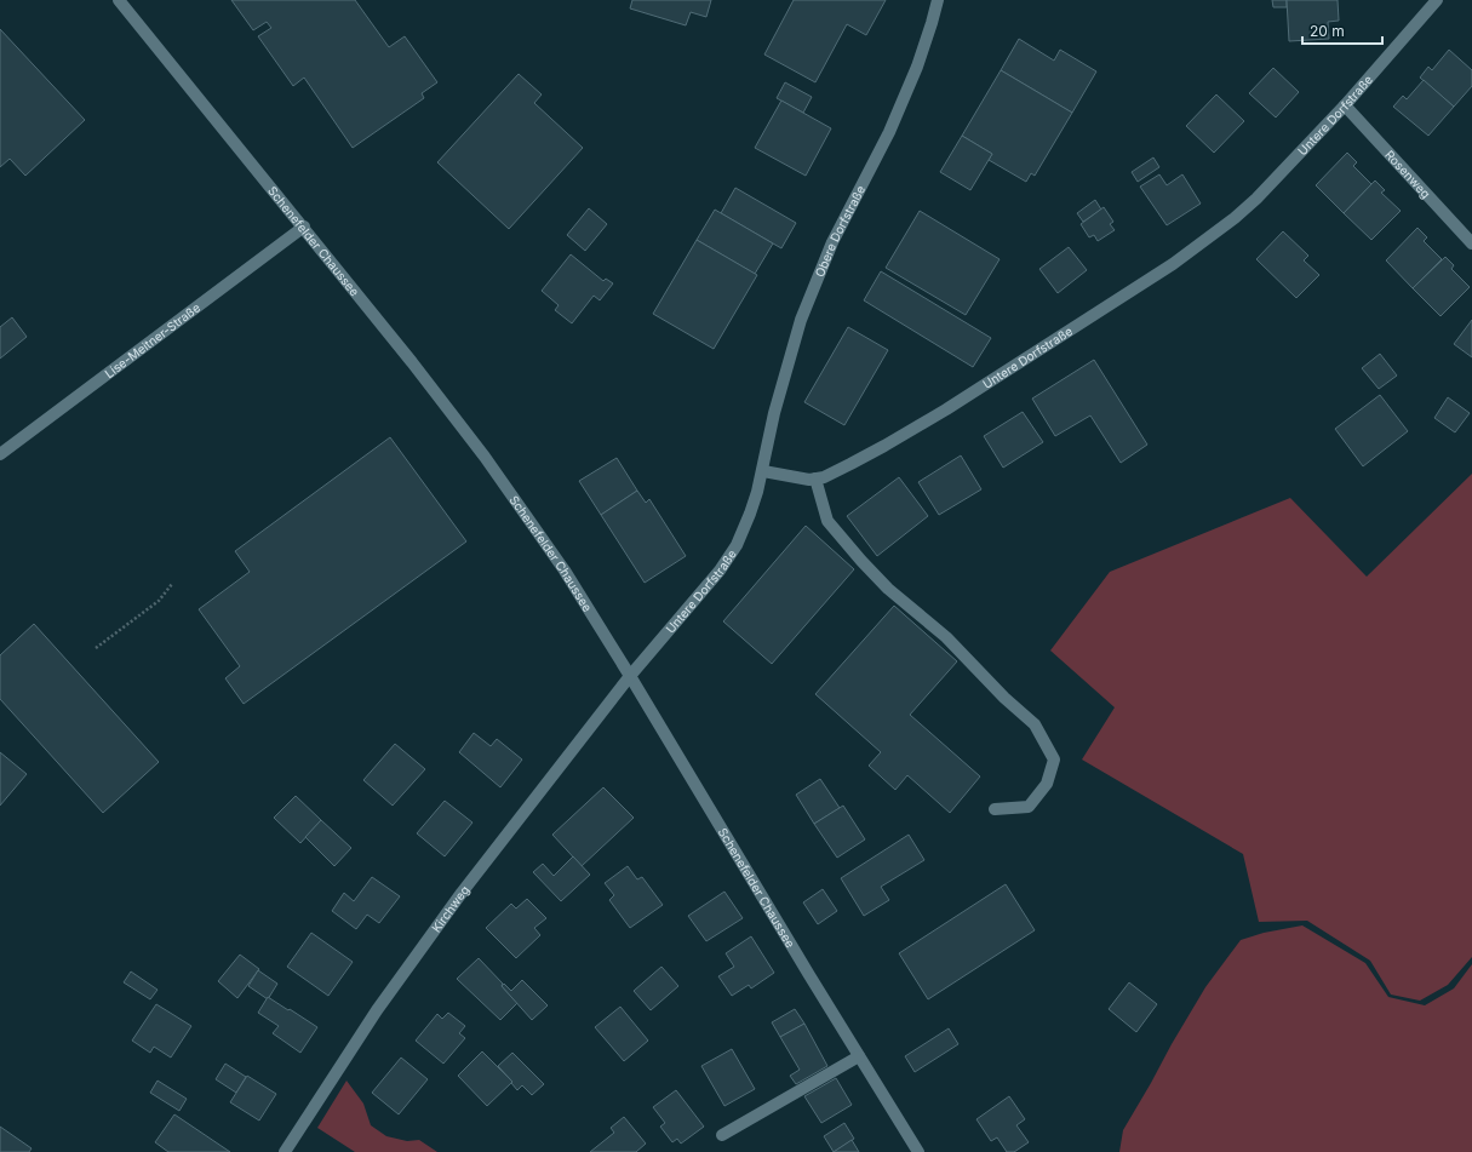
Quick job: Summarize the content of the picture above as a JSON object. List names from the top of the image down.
{
  "streets": {
    "street": [
      "Untere Dorfstraße",
      "Rosenweg",
      "Obere Dorfstraße",
      "Schenefelder Chaussee",
      "Lise-Meitner-Straße",
      "Kirchweg"
    ]
  },
  "crossings": [
    ["Untere Dorfstraße", "Rosenweg"],
    ["Untere Dorfstraße", "Obere Dorfstraße"],
    ["Untere Dorfstraße", "Schenefelder Chaussee"],
    ["Untere Dorfstraße", "Kirchweg"],
    ["Schenefelder Chaussee", "Lise-Meitner-Straße"],
    ["Schenefelder Chaussee", "Kirchweg"]
  ],
  "scale_bar": "20 m"
}
